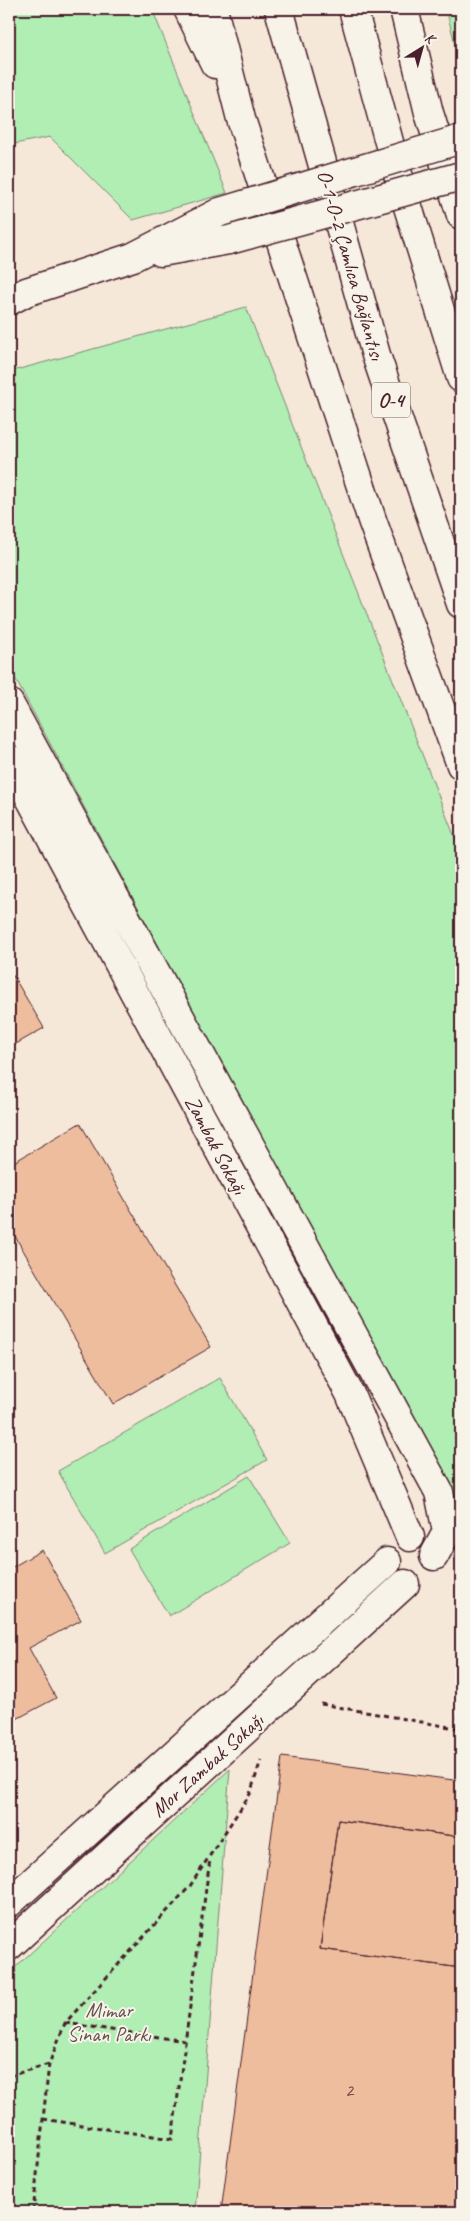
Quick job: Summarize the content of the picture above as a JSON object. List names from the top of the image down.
{
  "streets": {
    "main road": [
      "O-1-O-2 Çamlıca Bağlantısı",
      "O-4",
      "Zambak Sokağı",
      "Mor Zambak Sokağı"
    ]
  },
  "crossings": [
    ["Zambak Sokağı", "Mor Zambak Sokağı"]
  ],
  "parks": ["Mimar Sinan Parkı"],
  "house_numbers": ["2"],
  "north": "top right"
}
